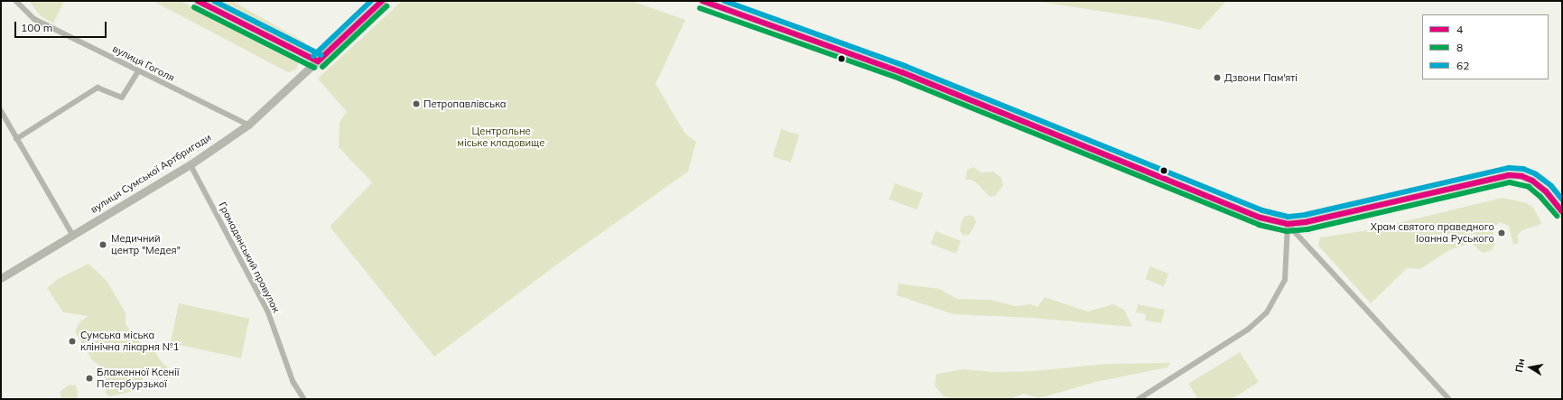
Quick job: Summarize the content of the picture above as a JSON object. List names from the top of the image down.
{
  "streets": {
    "main road": ["вулиця Сумської Артбригади"],
    "street": ["вулиця Гоголя", "Громадянський провулок"]
  },
  "crossings": [
    ["вулиця Гоголя", "вулиця Сумської Артбригади"],
    ["вулиця Сумської Артбригади", "Громадянський провулок"]
  ],
  "parks": ["Центральне міське кладовище"],
  "places": [
    "Дзвони Пам'яті",
    "Петропавлівська",
    "Храм святого праведного Іоанна Руського",
    "Медичний центр \"Медея\"",
    "Сумська міська клінічна лікарня №1",
    "Блаженної Ксенії Петербурзької"
  ],
  "lines": ["transit line 4", "transit line 62", "transit line 8"],
  "legend": ["4", "8", "62"],
  "scale_bar": "100 m",
  "north": "left"
}
